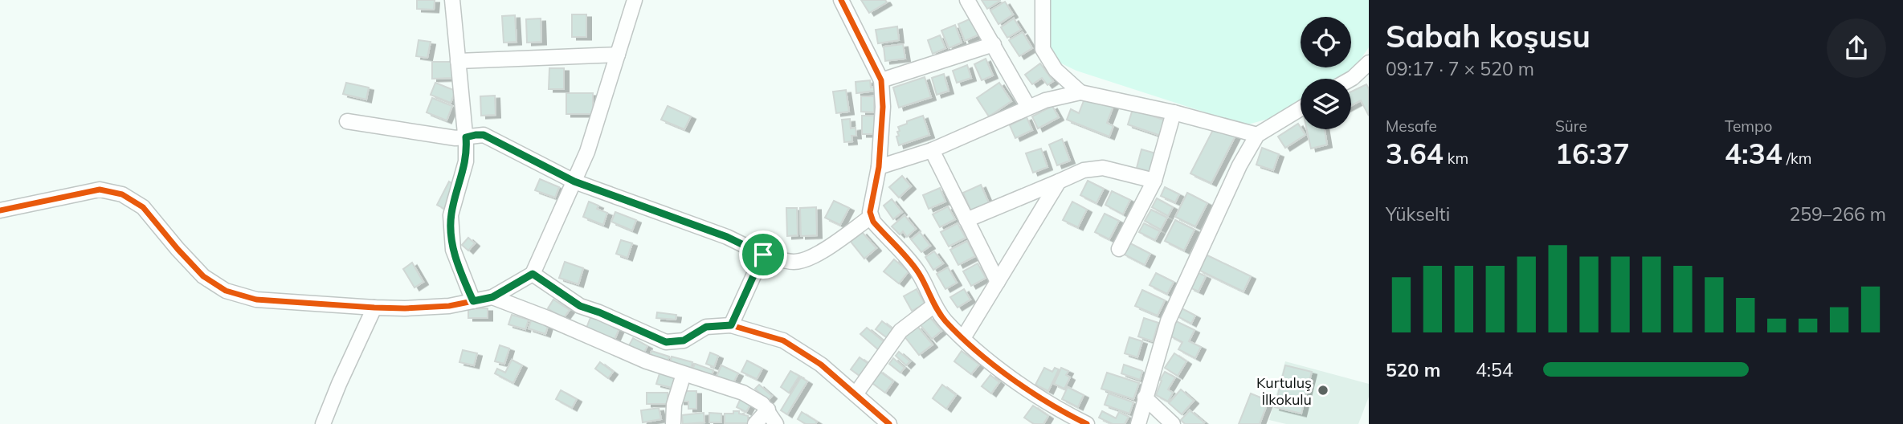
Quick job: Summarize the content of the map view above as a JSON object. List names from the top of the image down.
{
  "places": ["Kurtuluş İlkokulu"],
  "page": {
    "heading": ["Sabah koşusu", "09:17 · 7 × 520 m"],
    "stats": [
      ["Mesafe", "3.64 km"],
      ["Süre", "16:37"],
      ["Tempo", "4:34 /km"]
    ],
    "chart": ["Yükselti", "259–266 m"],
    "list": [
      {
        "name": "520 m",
        "note": "4:54"
      }
    ]
  }
}
